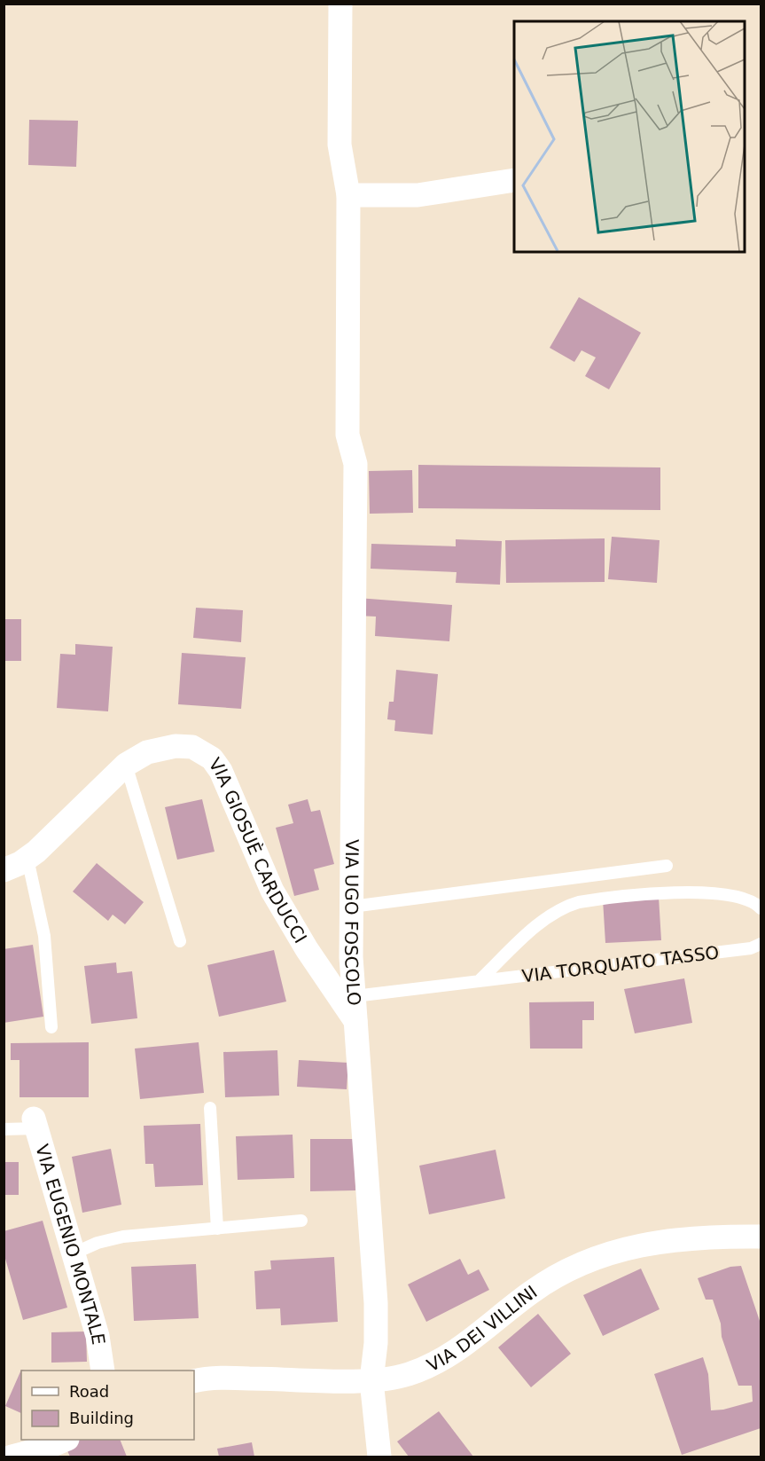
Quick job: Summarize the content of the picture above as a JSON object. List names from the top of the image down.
{
  "streets": {
    "street": [
      "VIA GIOSUÈ CARDUCCI",
      "VIA UGO FOSCOLO",
      "VIA EUGENIO MONTALE",
      "VIA DEI VILLINI"
    ],
    "lane": ["VIA TORQUATO TASSO"]
  },
  "crossings": [
    ["VIA GIOSUÈ CARDUCCI", "VIA UGO FOSCOLO"],
    ["VIA UGO FOSCOLO", "VIA TORQUATO TASSO"],
    ["VIA UGO FOSCOLO", "VIA DEI VILLINI"]
  ],
  "legend": ["Road", "Building"]
}
